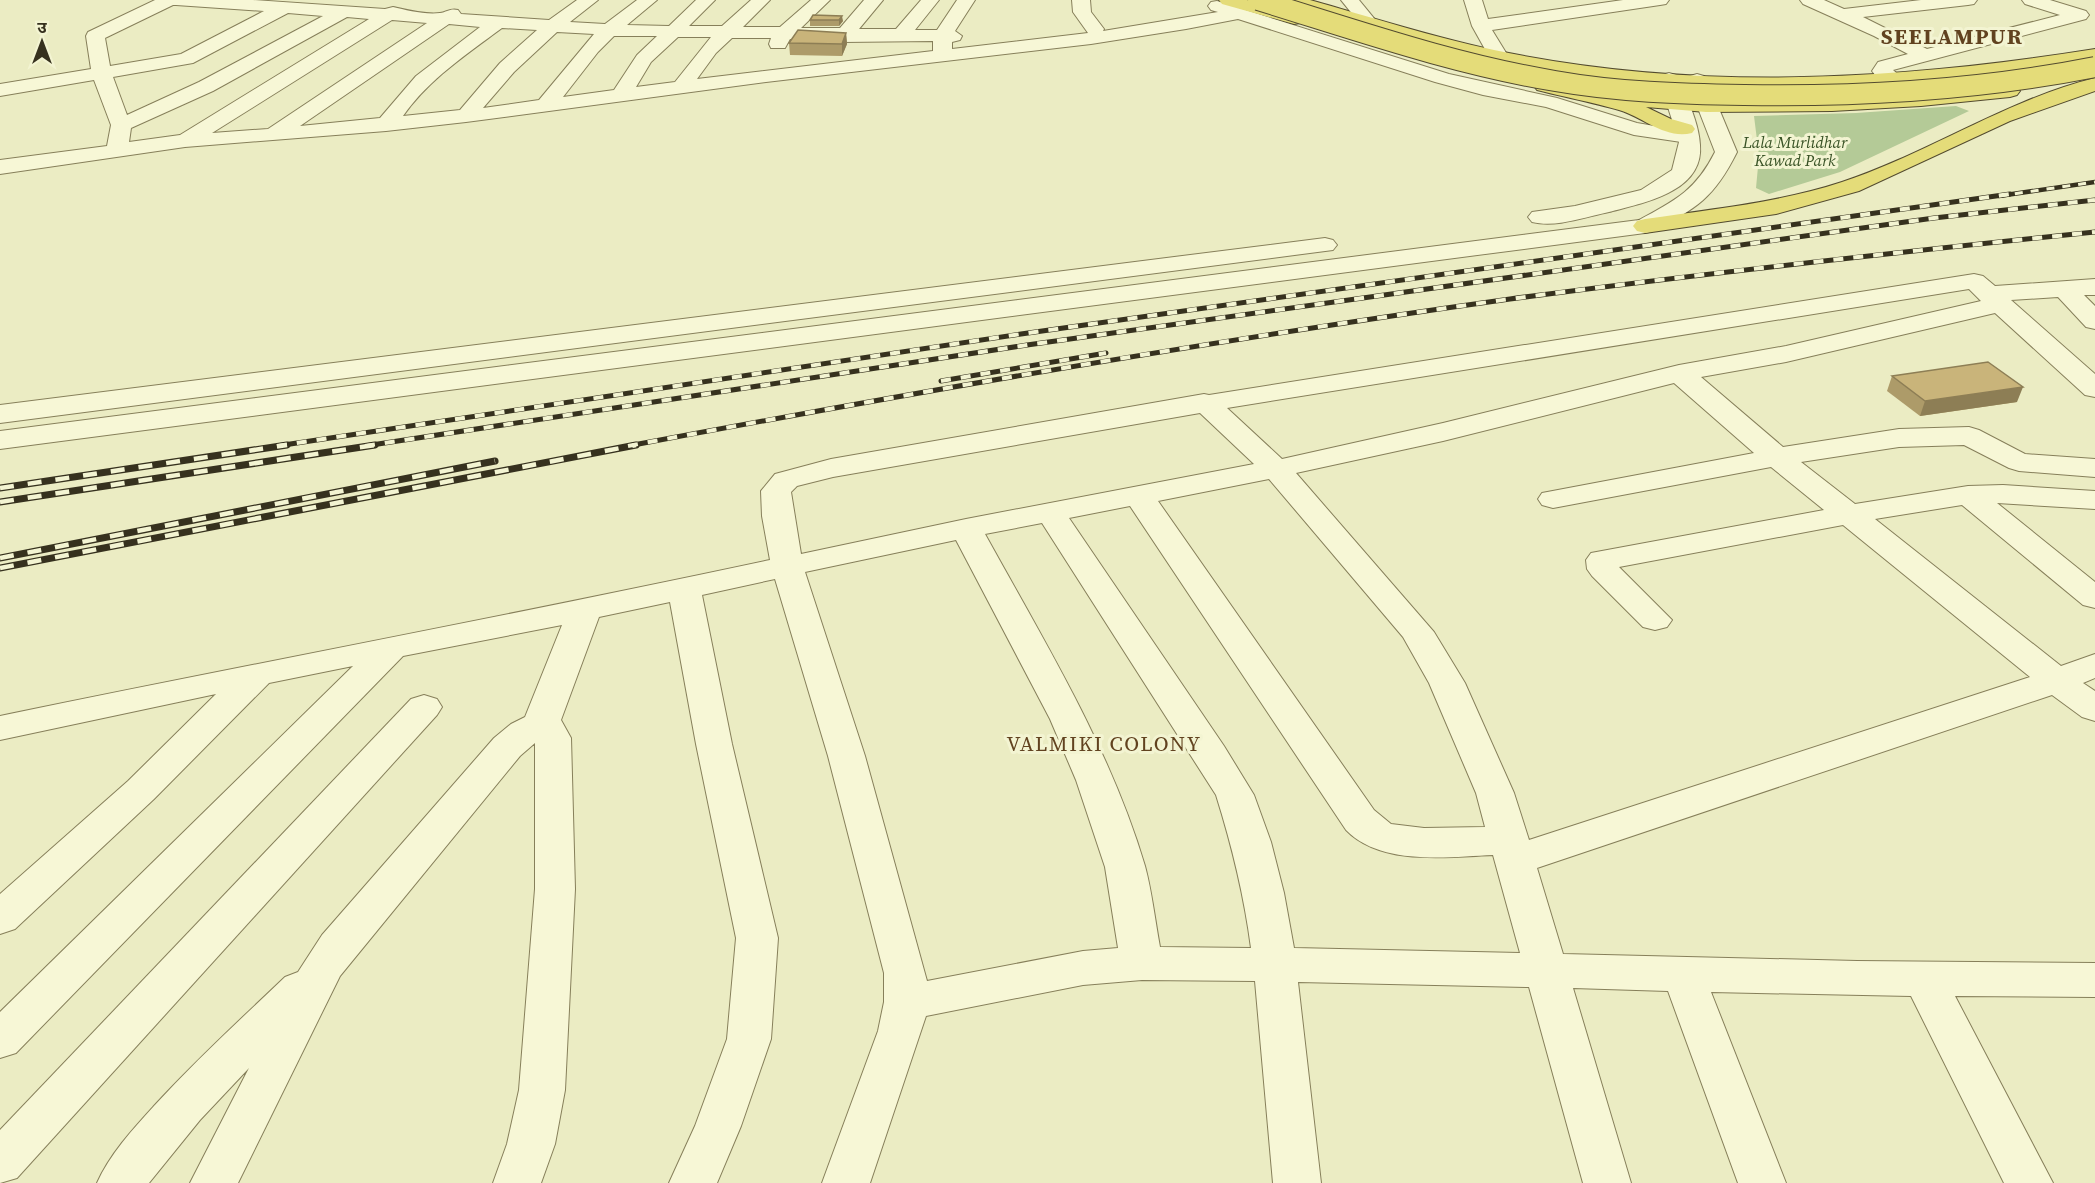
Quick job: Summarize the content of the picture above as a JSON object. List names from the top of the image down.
{
  "districts": ["SEELAMPUR", "VALMIKI COLONY"],
  "parks": ["Lala Murlidhar Kawad Park"],
  "north": "top"
}
